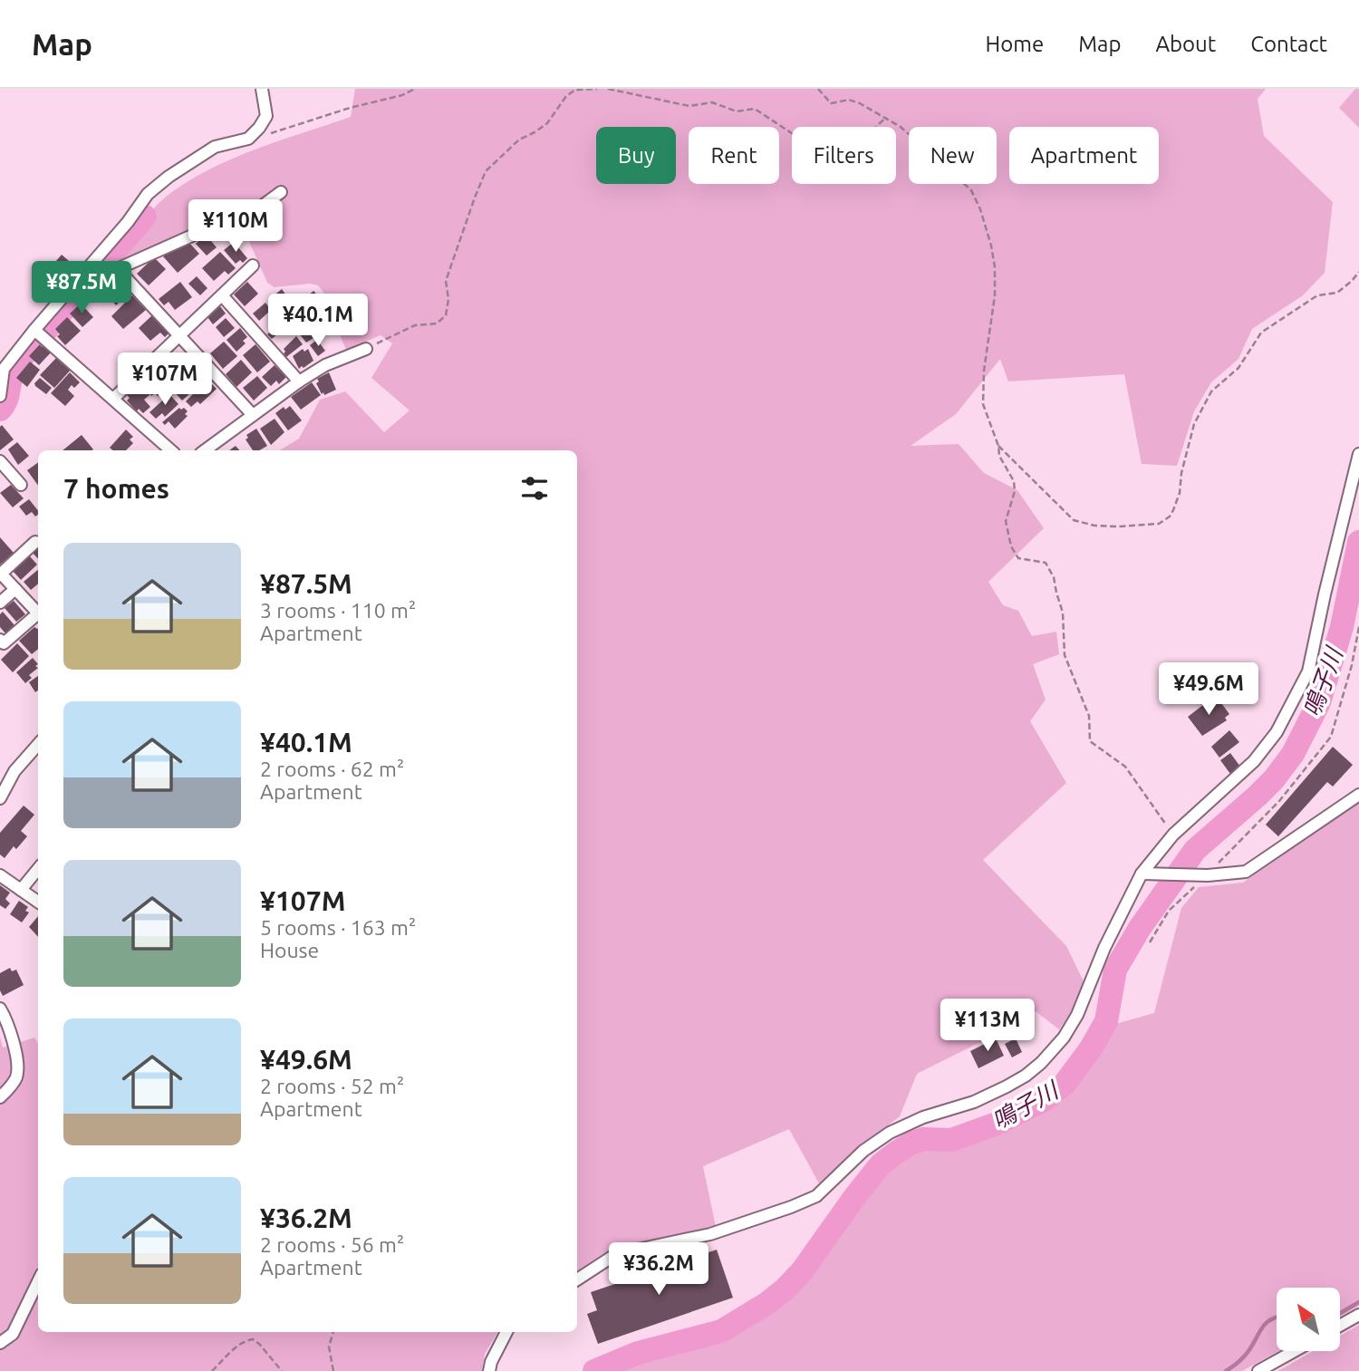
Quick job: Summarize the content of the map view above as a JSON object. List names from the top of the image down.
{
  "water": ["鳴子川"],
  "north": "top left",
  "page": {
    "header": "Map",
    "nav": [
      "Home",
      "Map",
      "About",
      "Contact"
    ],
    "chip": [
      "Buy",
      "Rent",
      "Filters",
      "New",
      "Apartment"
    ],
    "price": [
      "¥110M",
      "¥87.5M",
      "¥40.1M",
      "¥107M",
      "¥49.6M",
      "¥113M",
      "¥36.2M"
    ],
    "heading": "7 homes",
    "list": [
      {
        "name": "¥87.5M",
        "note": "3 rooms · 110 m² · Apartment"
      },
      {
        "name": "¥40.1M",
        "note": "2 rooms · 62 m² · Apartment"
      },
      {
        "name": "¥107M",
        "note": "5 rooms · 163 m² · House"
      },
      {
        "name": "¥49.6M",
        "note": "2 rooms · 52 m² · Apartment"
      },
      {
        "name": "¥36.2M",
        "note": "2 rooms · 56 m² · Apartment"
      }
    ]
  }
}
